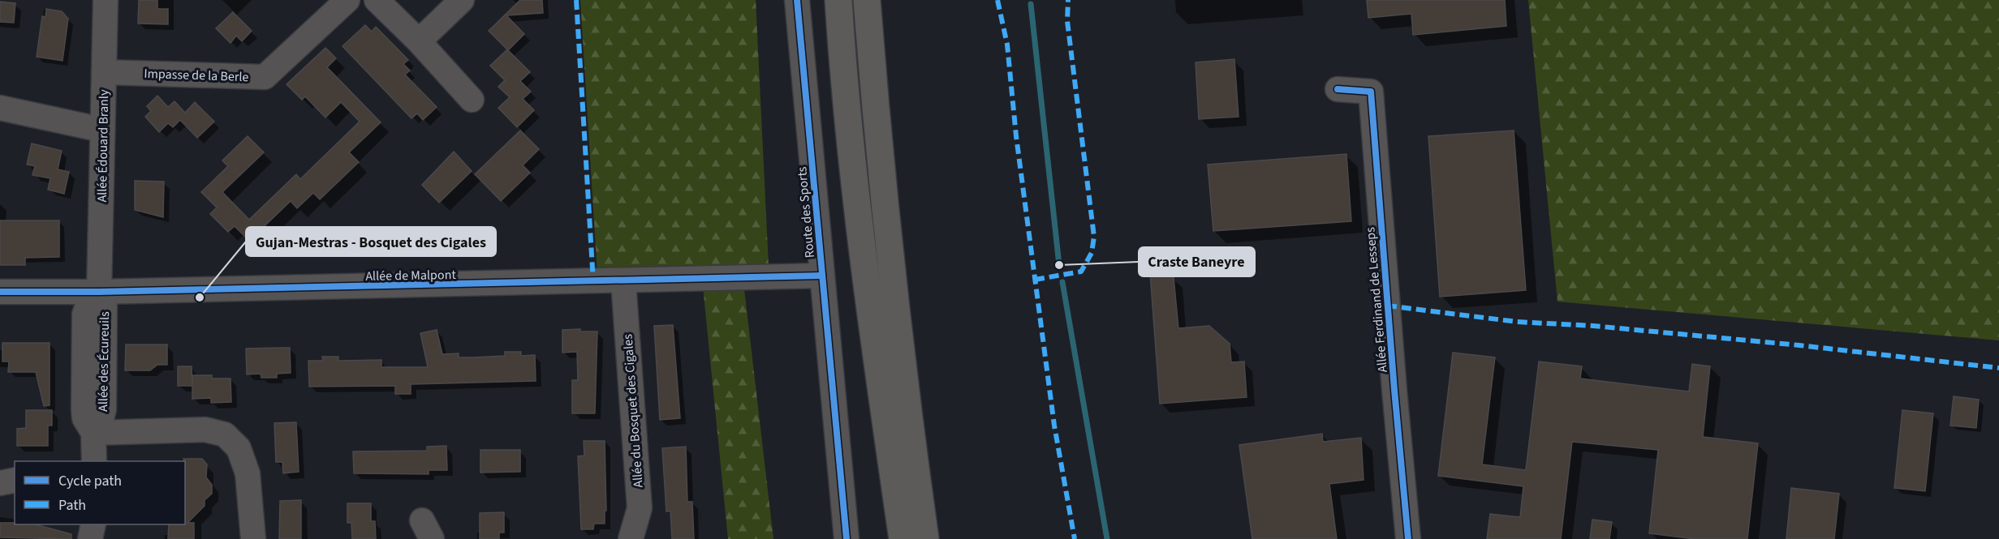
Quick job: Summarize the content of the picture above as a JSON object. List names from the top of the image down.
{
  "streets": {
    "street": [
      "Impasse de la Berle",
      "Allée Édouard Branly",
      "Route des Sports",
      "Allée de Malpont",
      "Allée Ferdinand de Lesseps",
      "Allée des Écureuils",
      "Allée du Bosquet des Cigales"
    ]
  },
  "crossings": [
    ["Impasse de la Berle", "Allée Édouard Branly"],
    ["Allée Édouard Branly", "Allée de Malpont"],
    ["Allée Édouard Branly", "Allée des Écureuils"],
    ["Route des Sports", "Allée de Malpont"],
    ["Allée de Malpont", "Allée des Écureuils"],
    ["Allée de Malpont", "Allée du Bosquet des Cigales"]
  ],
  "places": ["Craste Baneyre", "Gujan-Mestras - Bosquet des Cigales"],
  "legend": ["Cycle path", "Path"]
}
